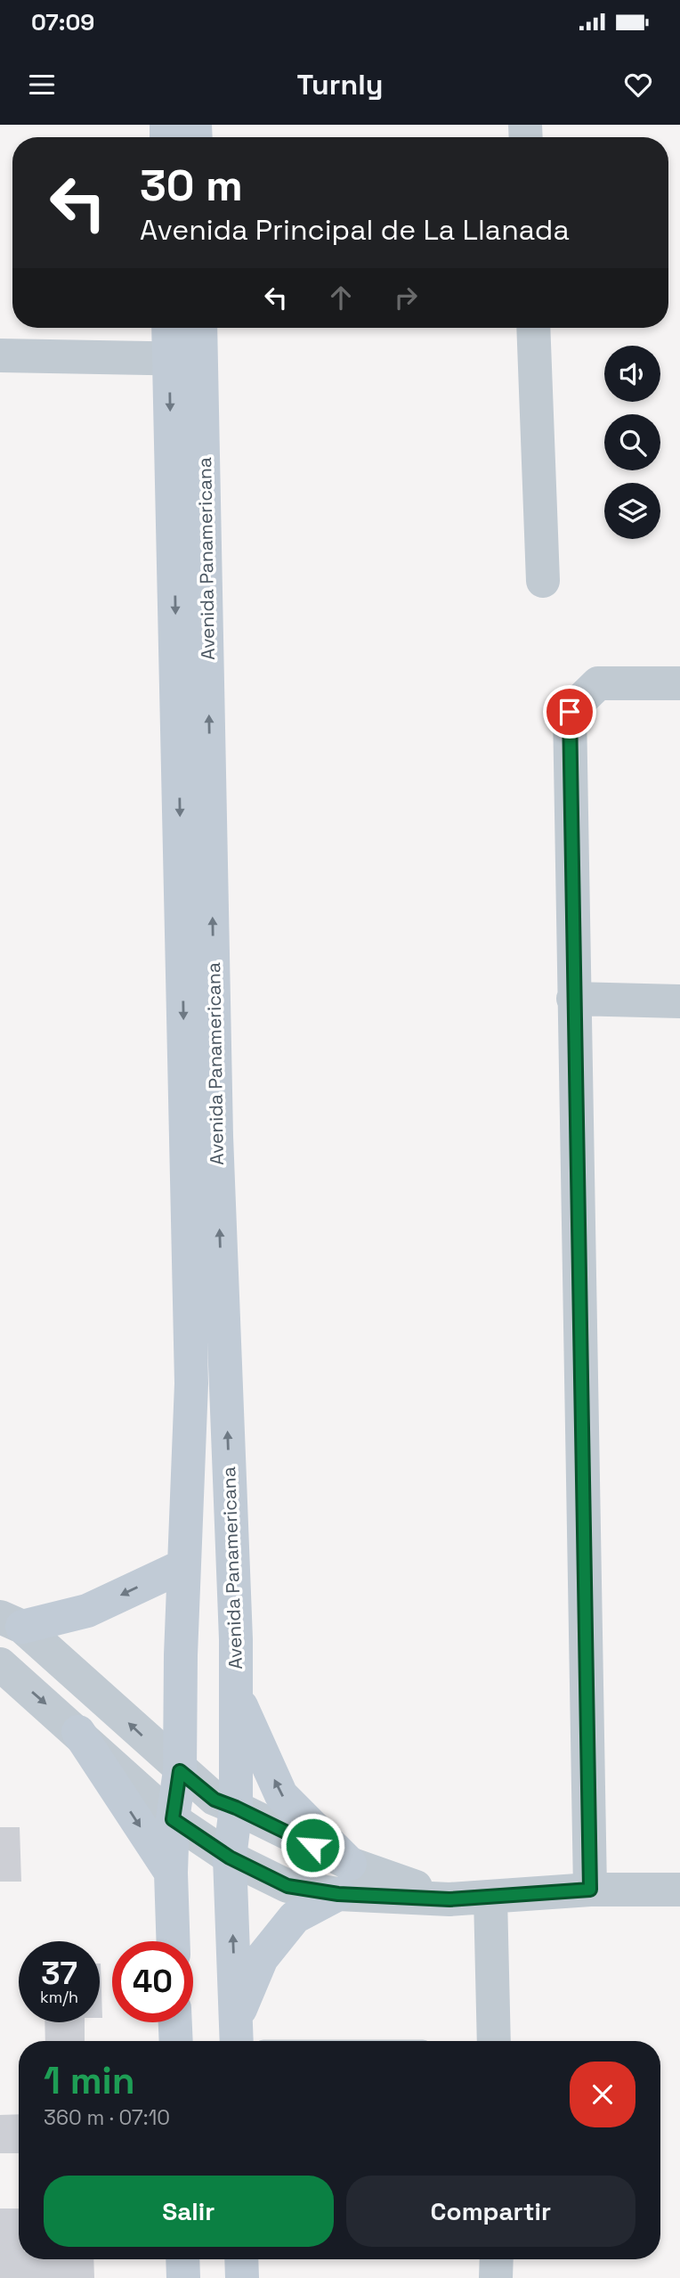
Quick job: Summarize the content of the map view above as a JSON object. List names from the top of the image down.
{
  "streets": {
    "main road": ["Avenida Panamericana"]
  },
  "page": {
    "status": "07:09",
    "header": "Turnly",
    "turn": ["30 m", "Avenida Principal de La Llanada"],
    "speed": "37 km/h",
    "limit": "40",
    "heading": ["1 min", "360 m · 07:10"],
    "buttons": ["Salir", "Compartir"]
  }
}
